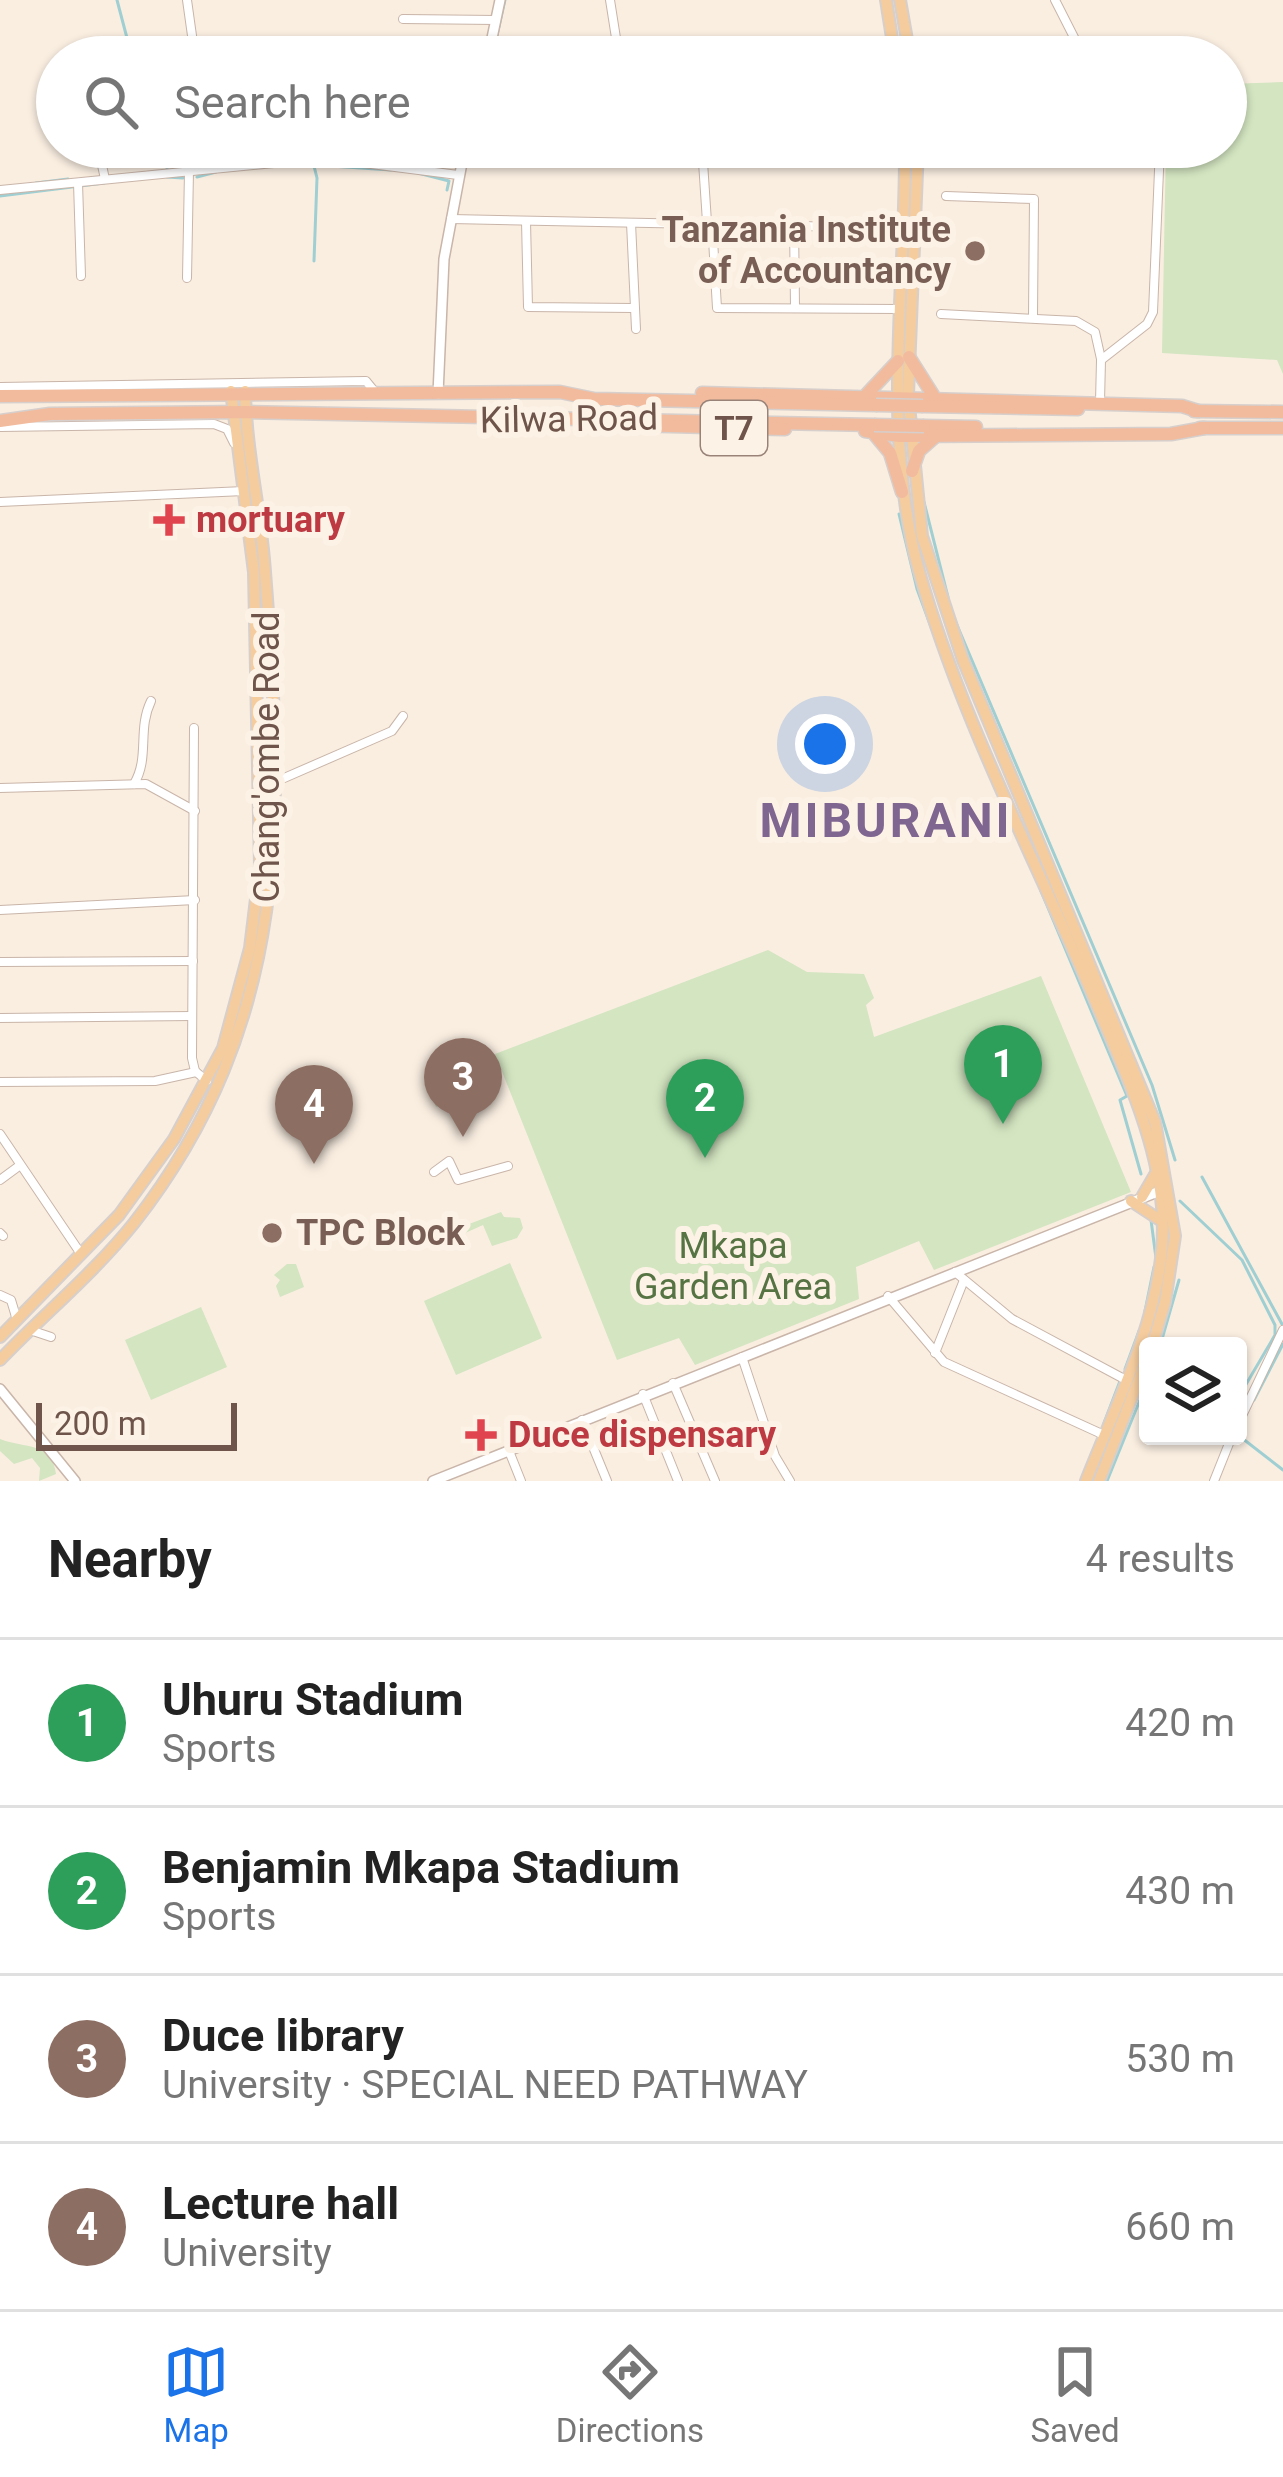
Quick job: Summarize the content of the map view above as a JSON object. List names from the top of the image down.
{
  "streets": {
    "highway": ["Kilwa Road", "T7"],
    "main road": ["Chang'ombe Road"]
  },
  "crossings": [
    ["Kilwa Road", "T7"],
    ["Kilwa Road", "Chang'ombe Road"]
  ],
  "districts": ["MIBURANI"],
  "parks": ["Mkapa Garden Area"],
  "places": {
    "other": ["Tanzania Institute of Accountancy", "TPC Block"],
    "health": ["mortuary", "Duce dispensary"]
  },
  "scale_bar": "200 m",
  "page": {
    "search": "Search here",
    "pins": [
      "1",
      "3",
      "2",
      "4"
    ],
    "scale": "200 m",
    "heading": ["Nearby", "4 results"],
    "list": [
      {
        "mark": "1",
        "name": "Uhuru Stadium",
        "note": "Sports",
        "value": "420 m"
      },
      {
        "mark": "2",
        "name": "Benjamin Mkapa Stadium",
        "note": "Sports",
        "value": "430 m"
      },
      {
        "mark": "3",
        "name": "Duce library",
        "note": "University · SPECIAL NEED PATHWAY",
        "value": "530 m"
      },
      {
        "mark": "4",
        "name": "Lecture hall",
        "note": "University",
        "value": "660 m"
      }
    ],
    "nav": ["Map", "Directions", "Saved"]
  }
}
